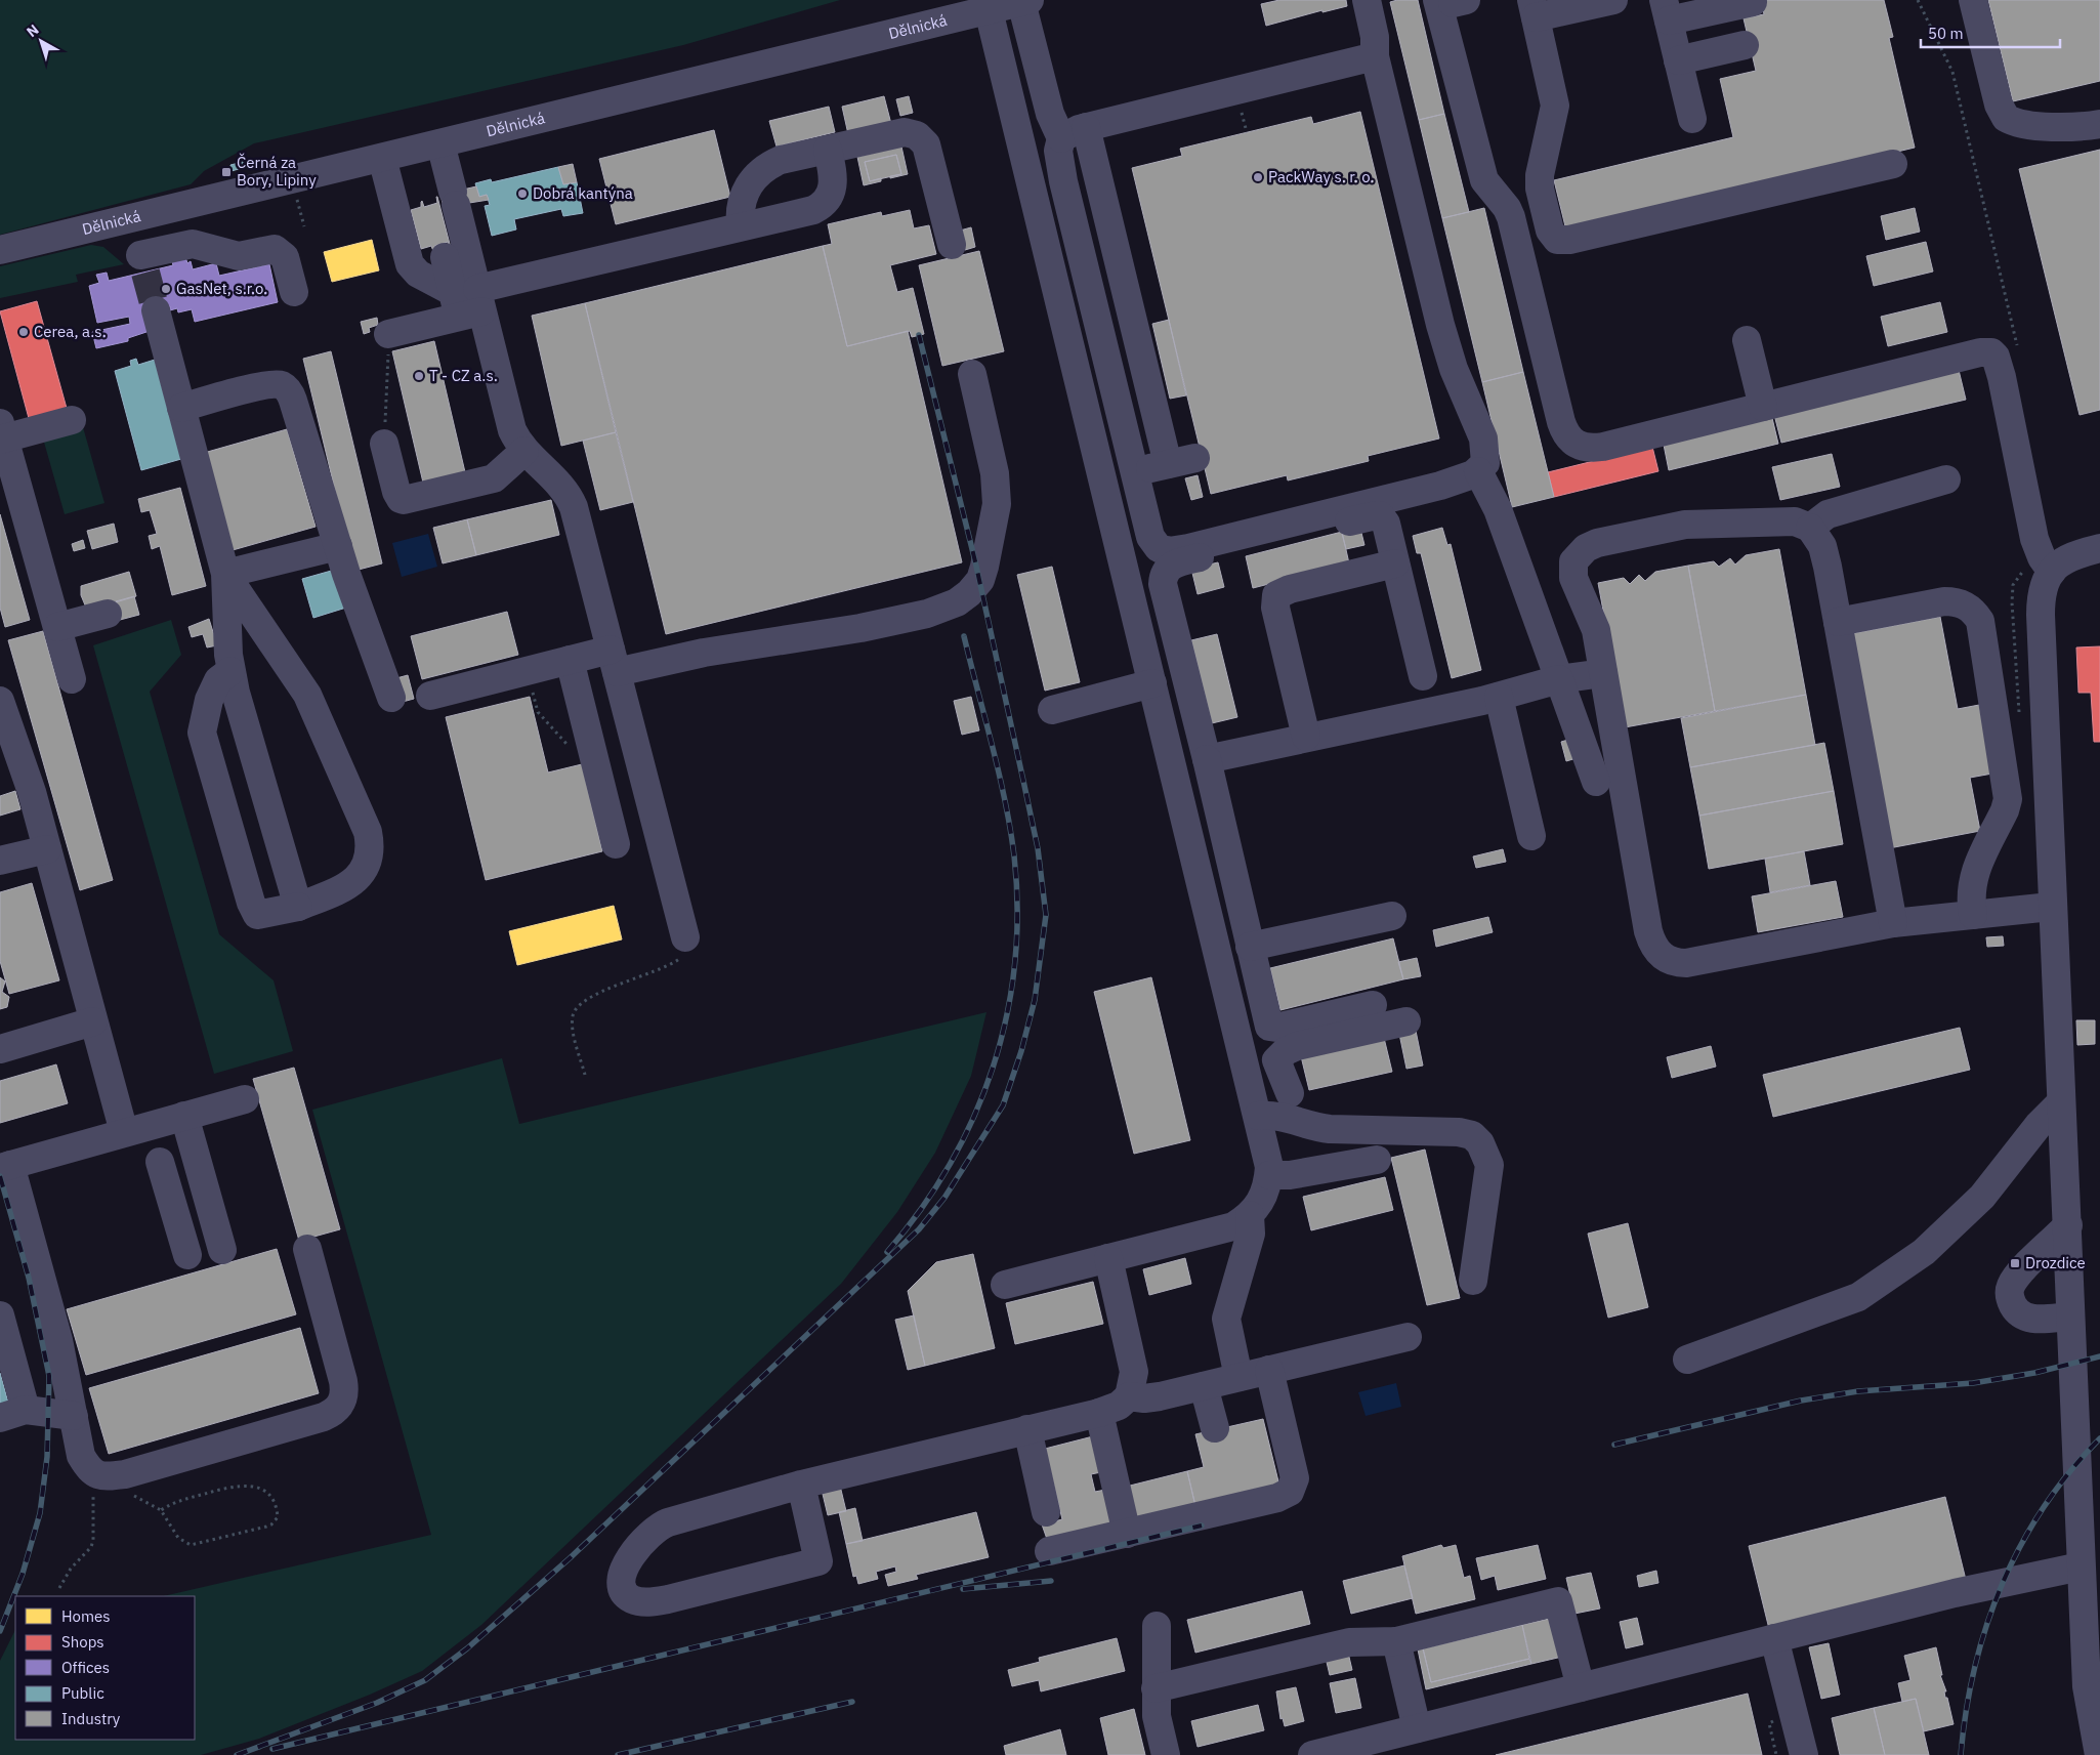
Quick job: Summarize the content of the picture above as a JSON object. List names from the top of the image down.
{
  "streets": {
    "street": ["Dělnická"]
  },
  "places": {
    "transit": ["Černá za Bory, Lipiny", "Drozdice"],
    "other": [
      "PackWay s. r. o.",
      "Dobrá kantýna",
      "GasNet, s.r.o.",
      "Cerea, a.s.",
      "T - CZ a.s."
    ]
  },
  "legend": [
    "Homes",
    "Shops",
    "Offices",
    "Public",
    "Industry"
  ],
  "scale_bar": "50 m",
  "north": "top left"
}
